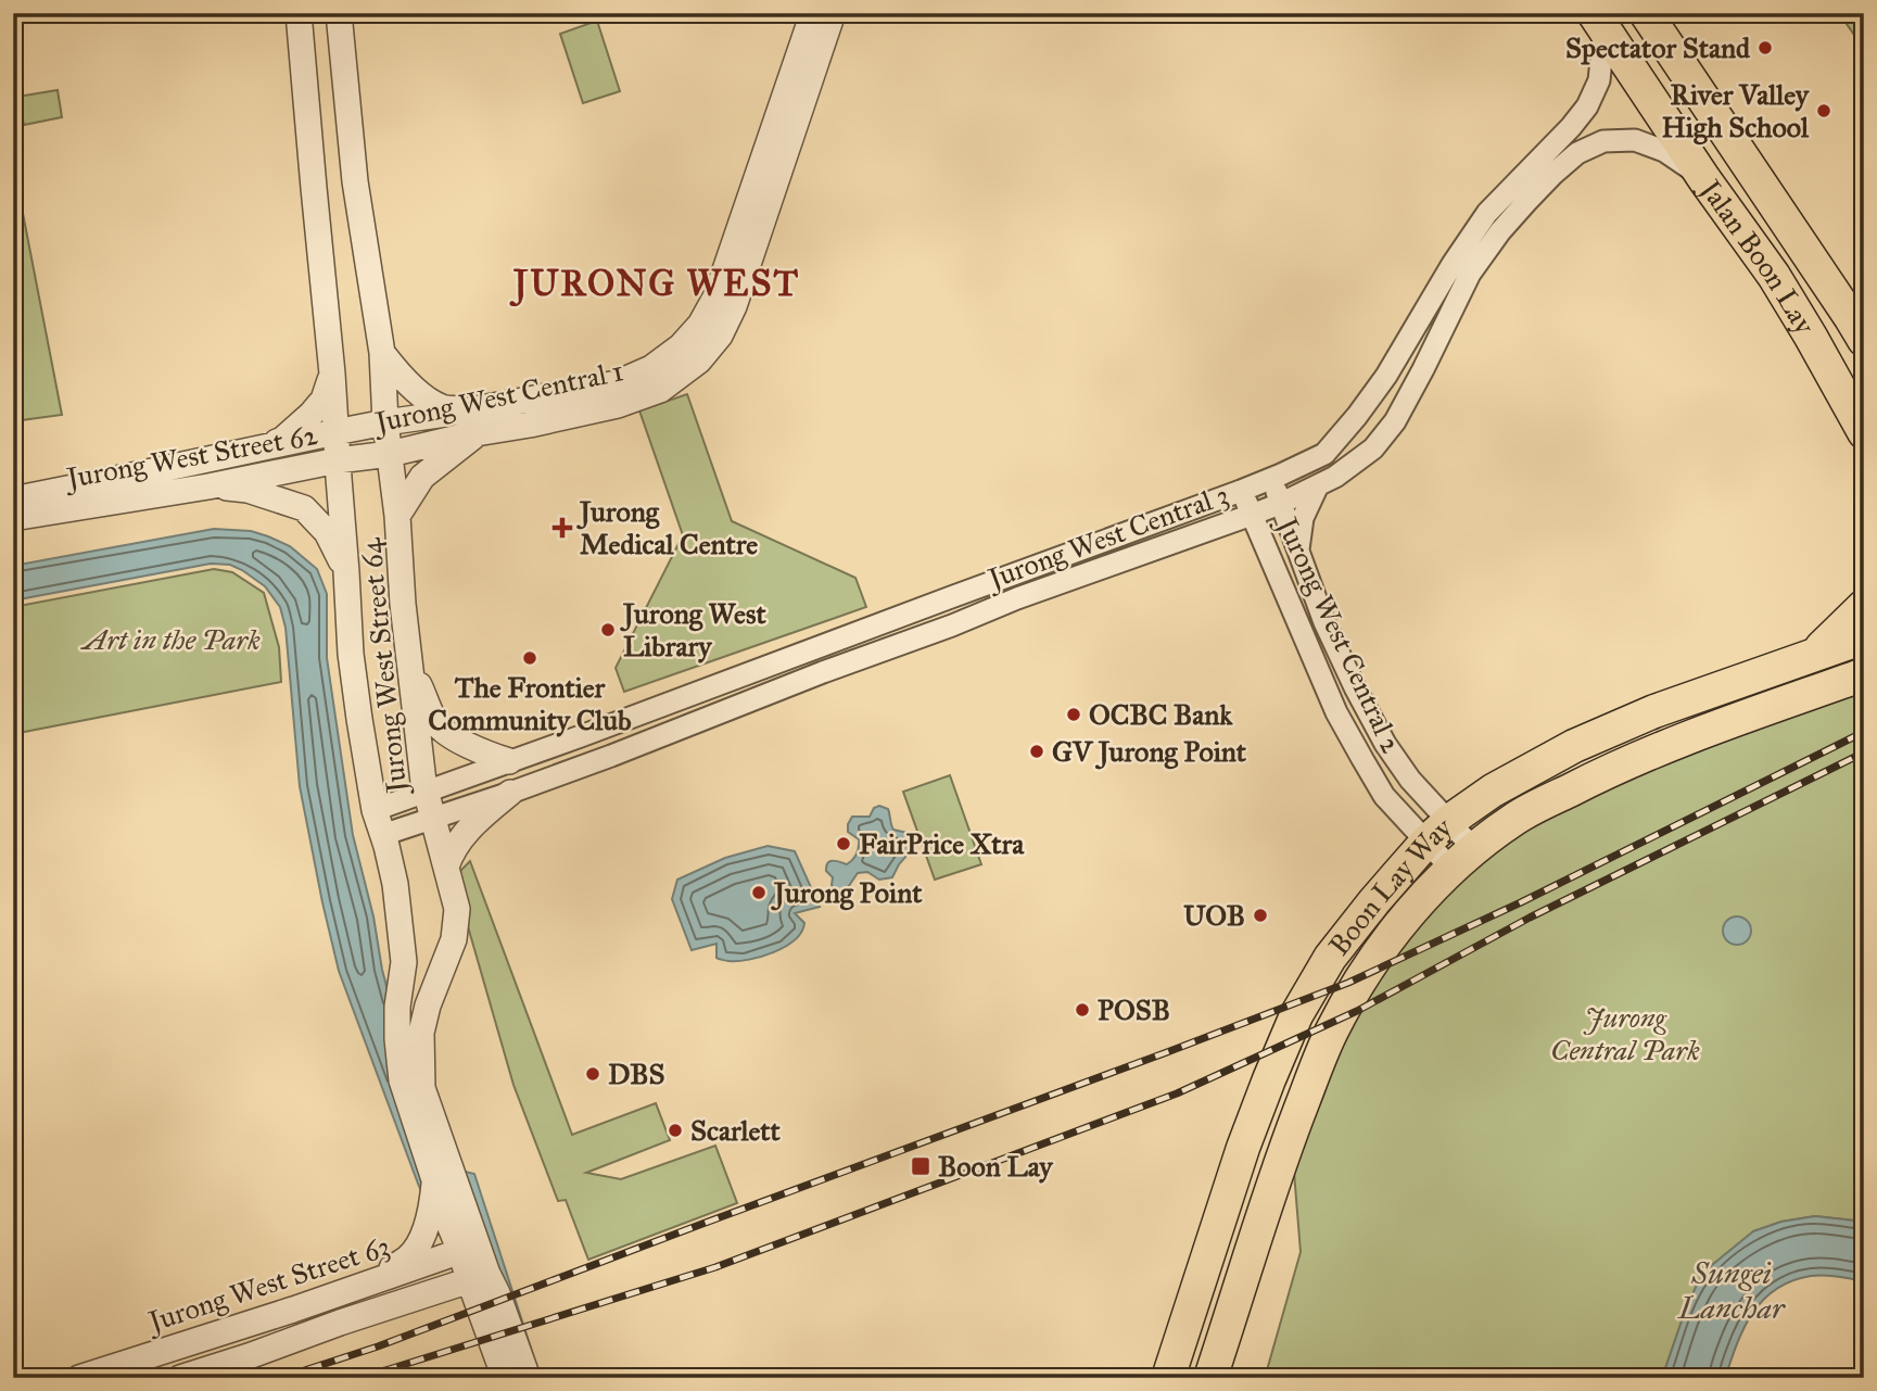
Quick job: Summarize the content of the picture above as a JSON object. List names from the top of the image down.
{
  "streets": {
    "main road": ["Jalan Boon Lay", "Boon Lay Way"],
    "street": [
      "Jurong West Central 1",
      "Jurong West Street 62",
      "Jurong West Central 3",
      "Jurong West Central 2",
      "Jurong West Street 64",
      "Jurong West Street 63"
    ]
  },
  "crossings": [
    ["Jalan Boon Lay", "Jurong West Central 3"],
    ["Jurong West Central 1", "Jurong West Street 62"],
    ["Jurong West Central 1", "Jurong West Street 64"],
    ["Jurong West Street 62", "Jurong West Street 64"],
    ["Jurong West Central 3", "Jurong West Central 2"],
    ["Jurong West Central 3", "Jurong West Street 64"],
    ["Jurong West Central 2", "Boon Lay Way"],
    ["Jurong West Street 64", "Jurong West Street 63"]
  ],
  "districts": ["JURONG WEST"],
  "water": ["Sungei Lanchar"],
  "parks": ["Art in the Park", "Jurong Central Park"],
  "places": {
    "other": [
      "Spectator Stand",
      "River Valley High School",
      "Jurong West Library",
      "The Frontier Community Club",
      "OCBC Bank",
      "GV Jurong Point",
      "FairPrice Xtra",
      "Jurong Point",
      "UOB",
      "POSB",
      "DBS",
      "Scarlett"
    ],
    "health": ["Jurong Medical Centre"],
    "transit": ["Boon Lay"]
  }
}
